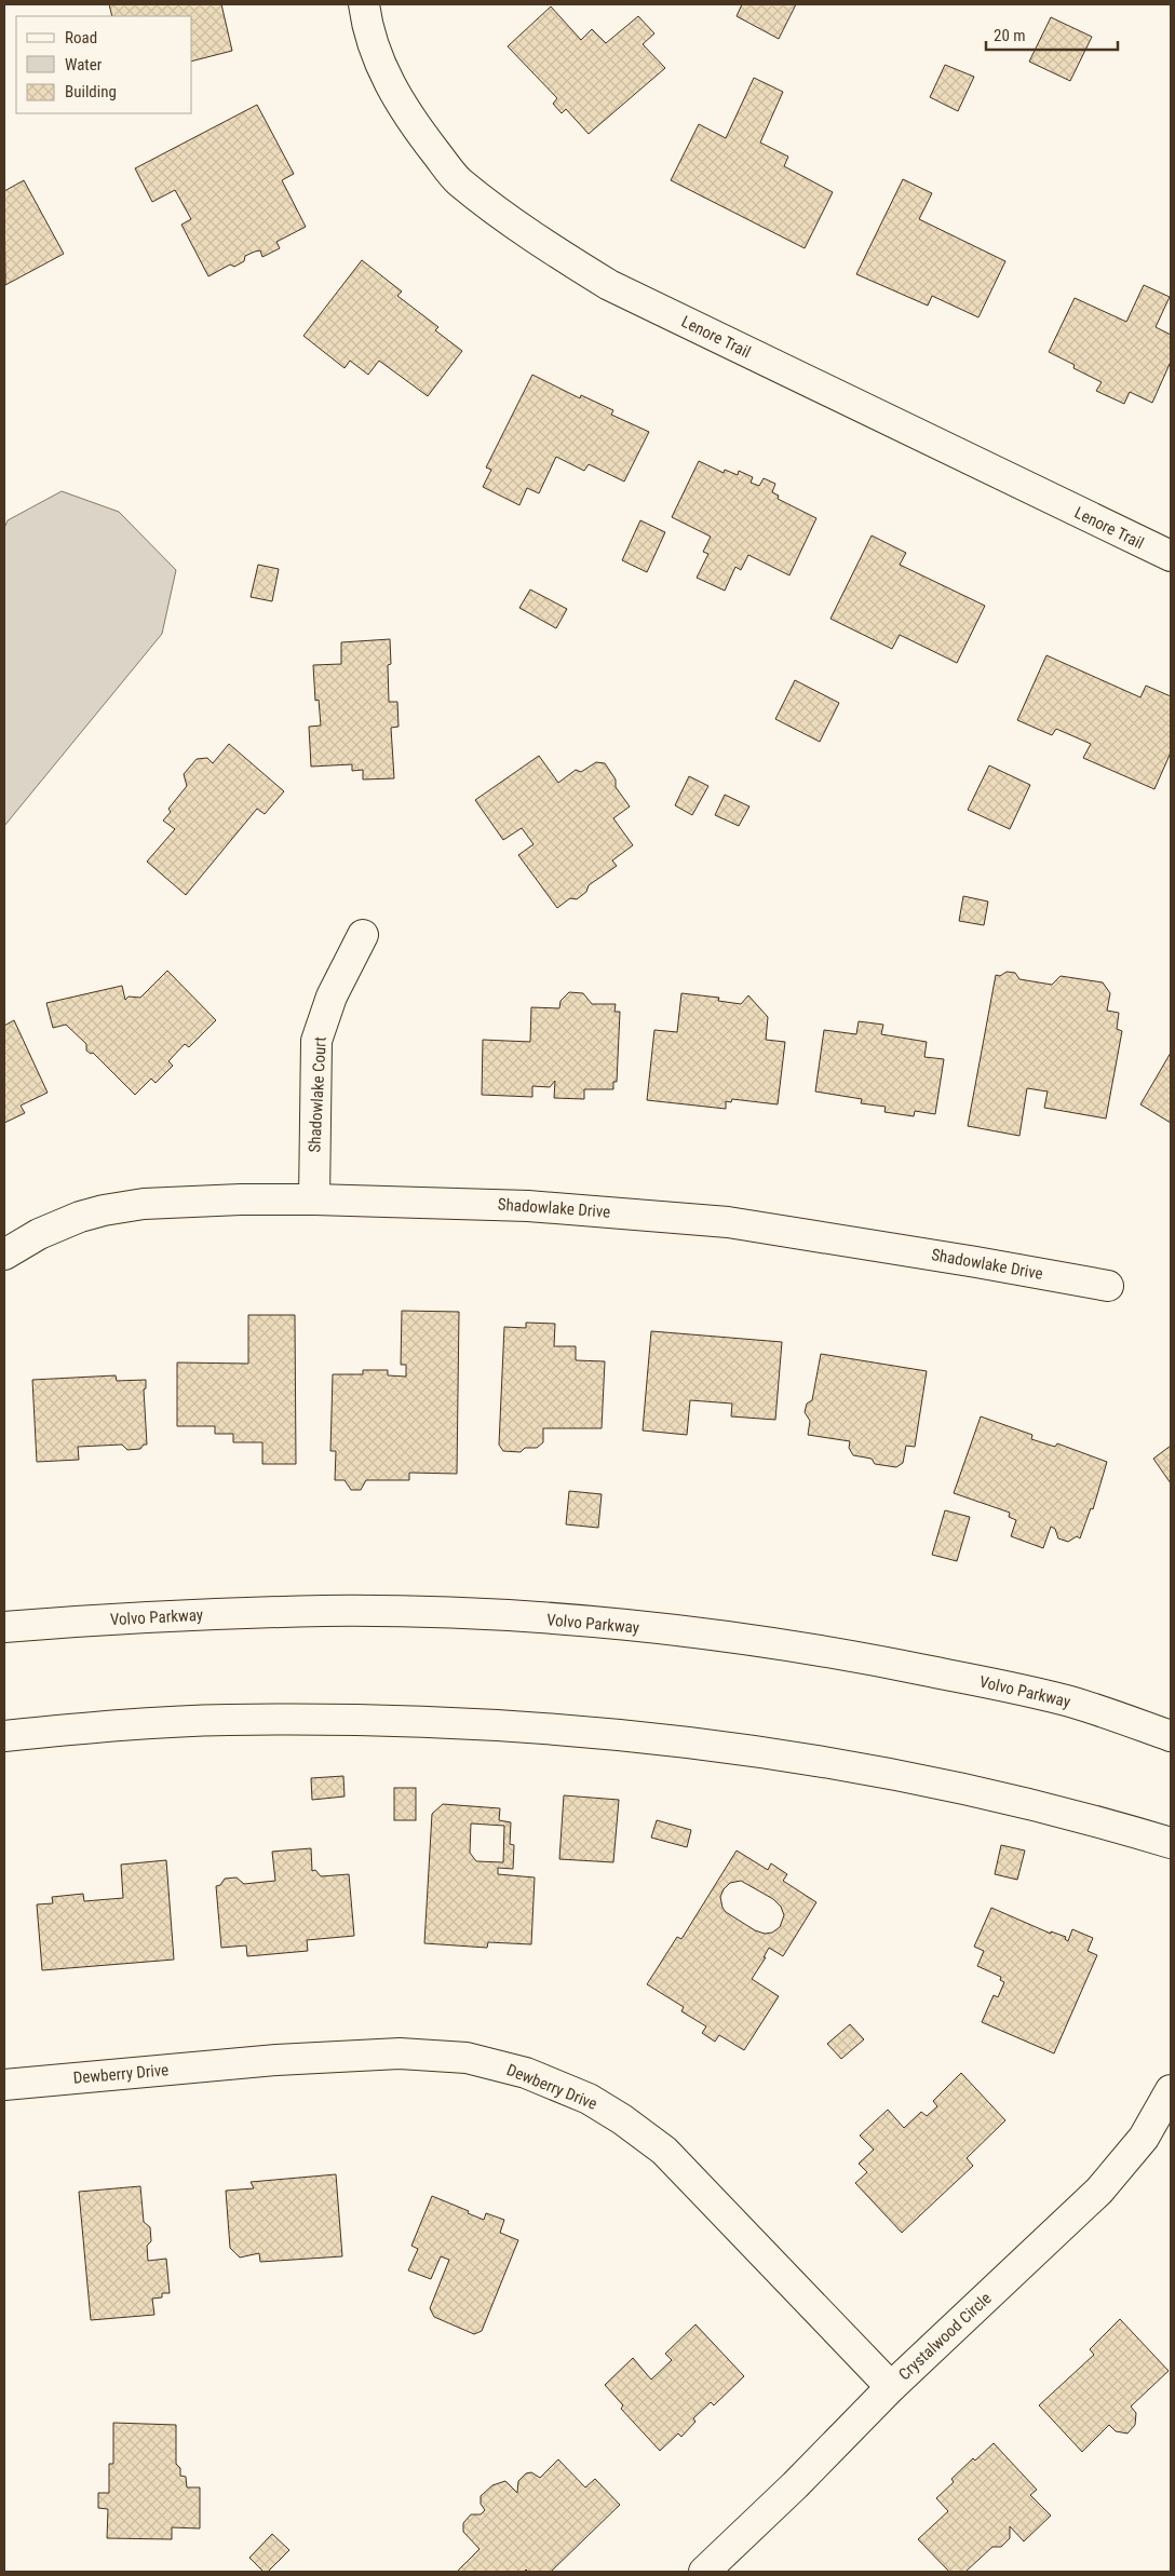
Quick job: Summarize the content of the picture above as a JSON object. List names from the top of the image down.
{
  "streets": {
    "street": [
      "Lenore Trail",
      "Shadowlake Court",
      "Shadowlake Drive",
      "Volvo Parkway",
      "Dewberry Drive",
      "Crystalwood Circle"
    ]
  },
  "crossings": [
    ["Shadowlake Court", "Shadowlake Drive"],
    ["Dewberry Drive", "Crystalwood Circle"]
  ],
  "legend": ["Road", "Water", "Building"],
  "scale_bar": "20 m"
}
